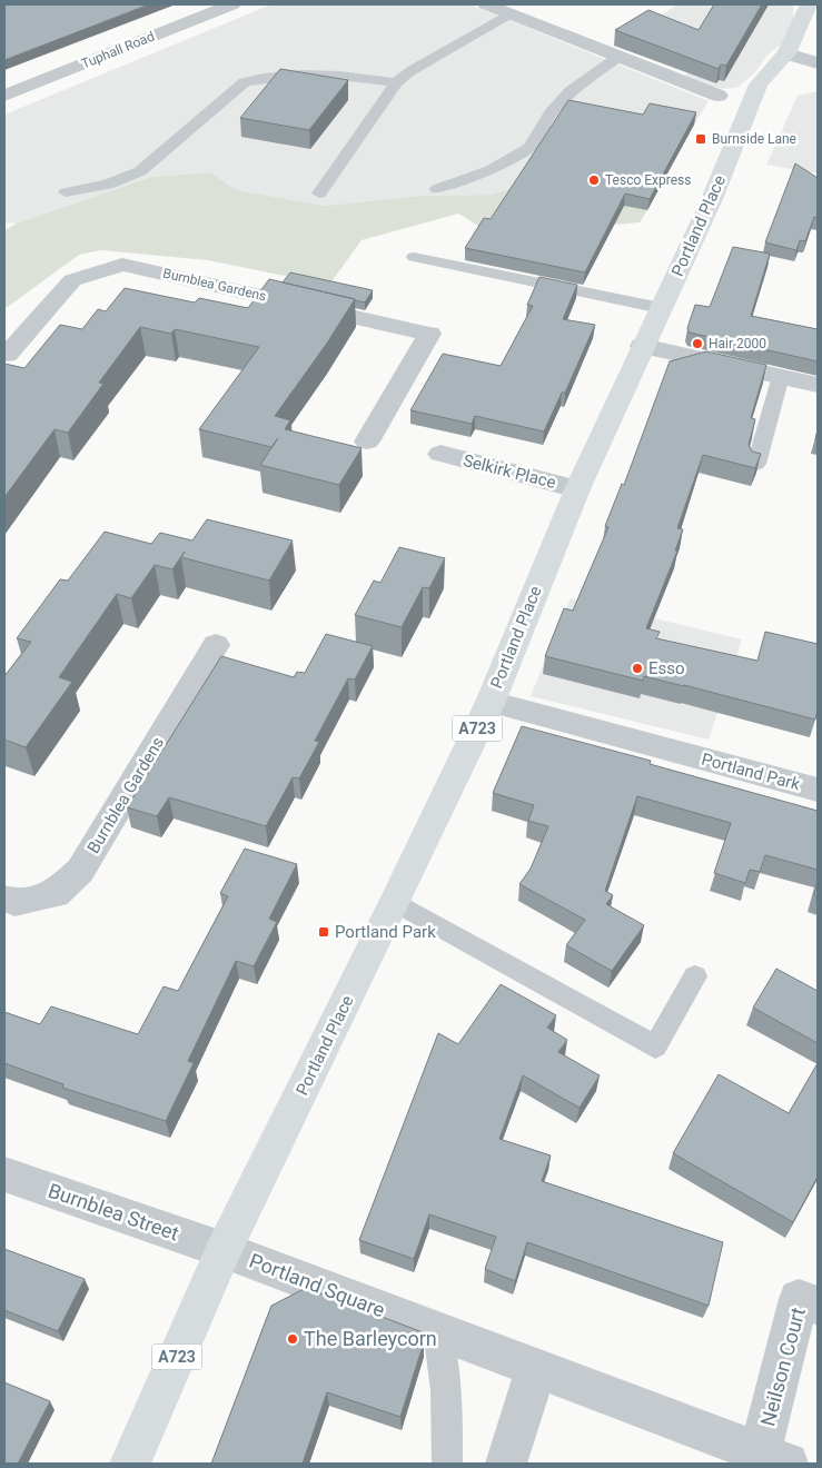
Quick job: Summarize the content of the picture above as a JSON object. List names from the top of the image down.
{
  "streets": {
    "main road": ["Portland Place", "A723"],
    "street": [
      "Tuphall Road",
      "Burnblea Gardens",
      "Selkirk Place",
      "Portland Park",
      "Burnblea Street",
      "Portland Square",
      "Neilson Court"
    ]
  },
  "crossings": [
    ["Portland Place", "Selkirk Place"],
    ["Portland Place", "A723"],
    ["Portland Place", "Portland Park"],
    ["Portland Place", "Burnblea Street"],
    ["Portland Place", "Portland Square"],
    ["A723", "Burnblea Street"],
    ["A723", "Portland Square"],
    ["Burnblea Street", "Portland Square"],
    ["Portland Square", "Neilson Court"]
  ],
  "places": {
    "transit": ["Burnside Lane", "Portland Park"],
    "other": [
      "Tesco Express",
      "Hair 2000",
      "Esso",
      "The Barleycorn"
    ]
  }
}
